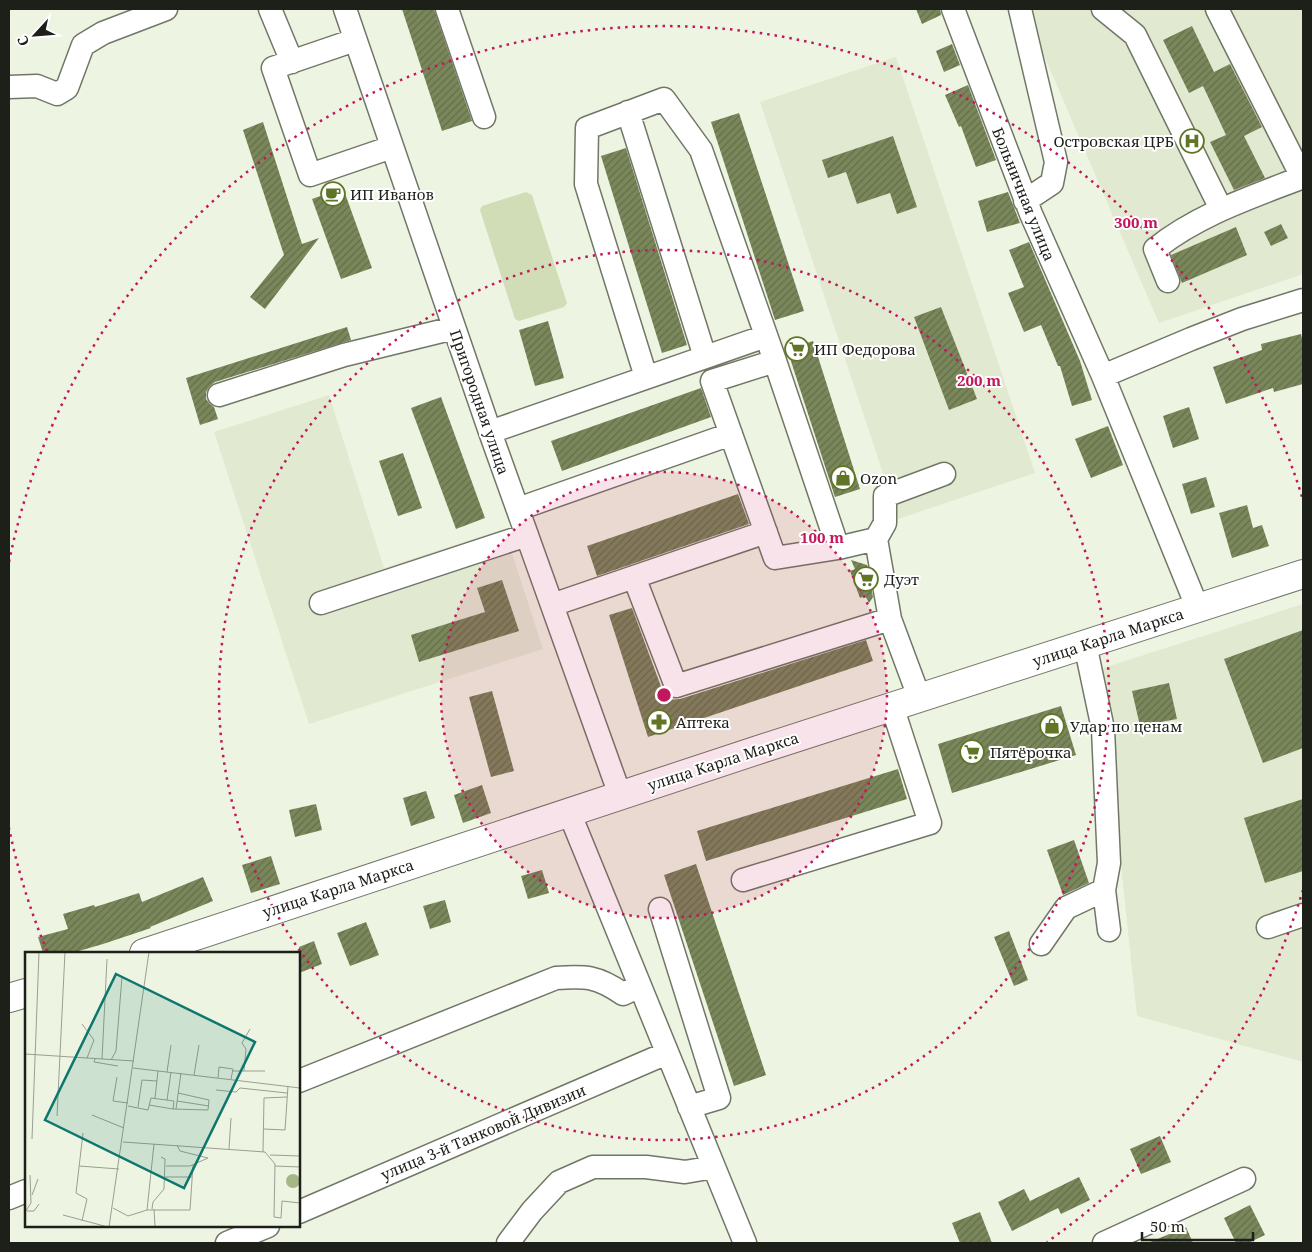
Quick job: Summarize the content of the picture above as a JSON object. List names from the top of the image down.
{
  "streets": {
    "main road": ["улица Карла Маркса"],
    "street": ["Больничная улица", "Пригородная улица", "улица 3-й Танковой Дивизии"]
  },
  "crossings": [
    ["Больничная улица", "улица Карла Маркса"],
    ["Пригородная улица", "улица Карла Маркса"]
  ],
  "places": {
    "hospital": ["Островская ЦРБ"],
    "cafe": ["ИП Иванов"],
    "supermarket": ["ИП Федорова", "Дуэт", "Пятёрочка"],
    "shop": ["Ozon", "Удар по ценам"],
    "pharmacy": ["Аптека"]
  },
  "scale_bar": "50 m",
  "north": "bottom left",
  "rings": ["300 m", "200 m", "100 m"]
}
